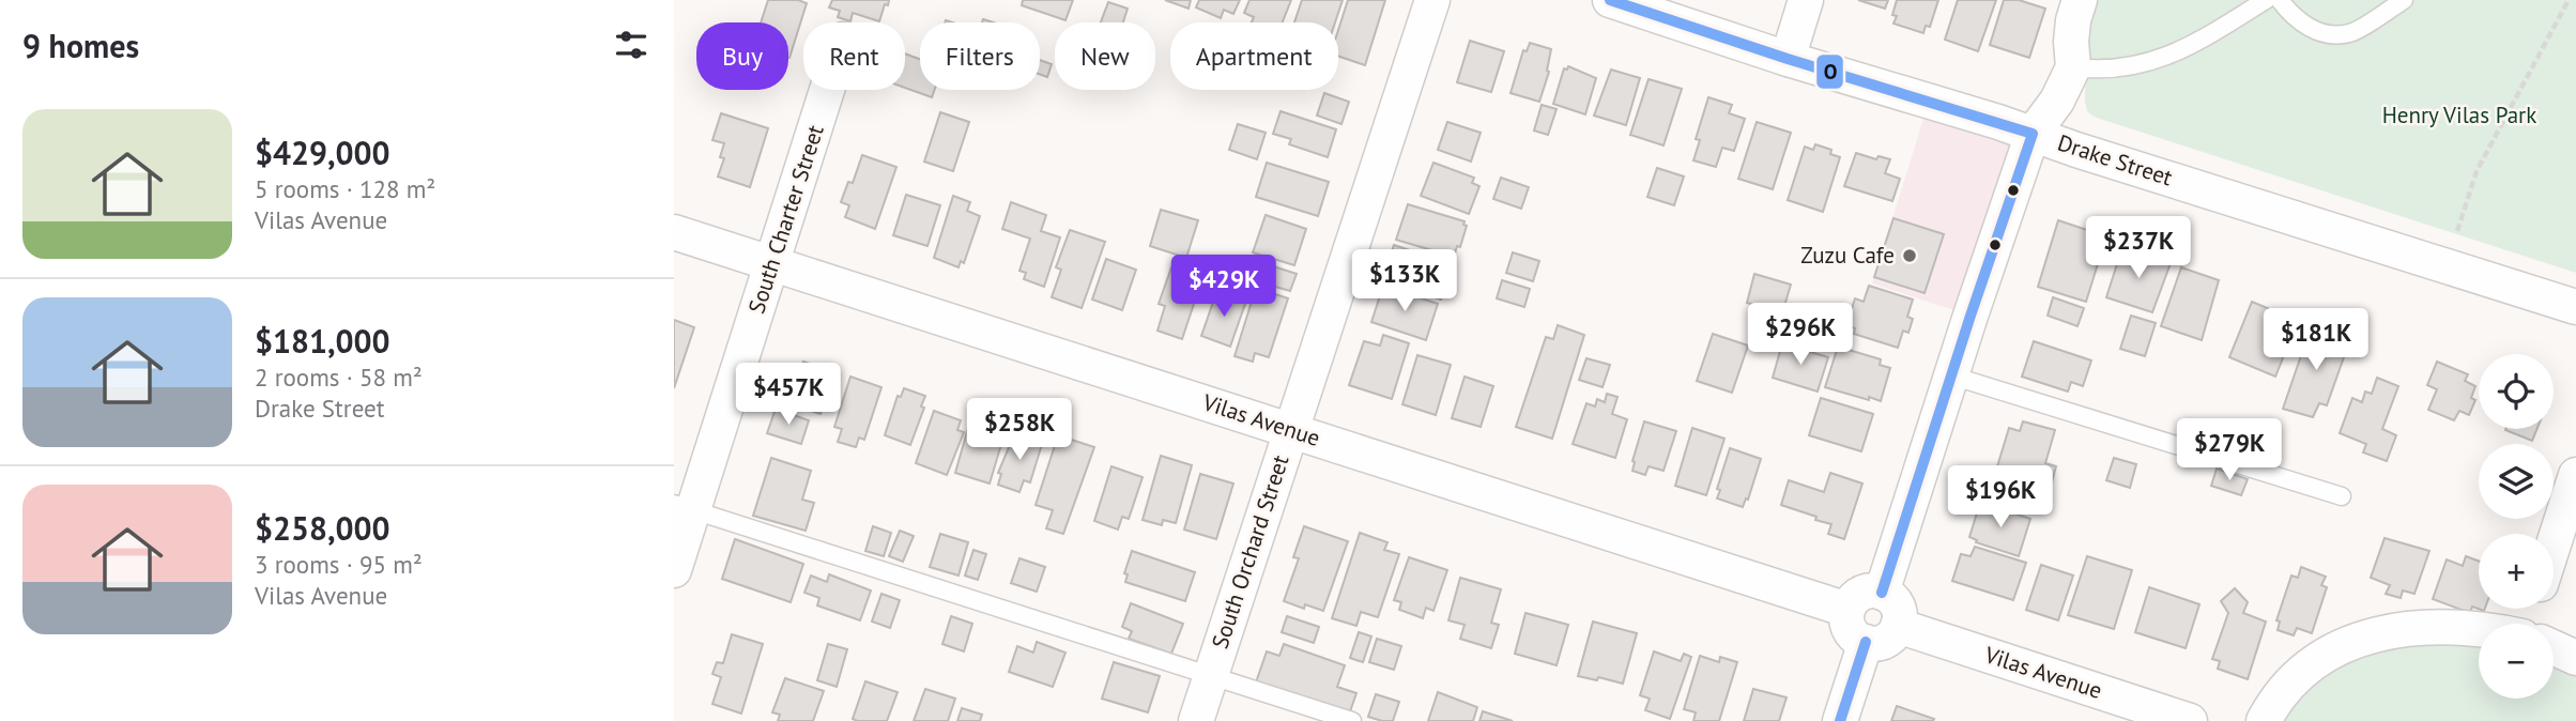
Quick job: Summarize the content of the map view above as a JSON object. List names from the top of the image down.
{
  "streets": {
    "street": [
      "Drake Street",
      "South Charter Street",
      "Vilas Avenue",
      "South Orchard Street"
    ]
  },
  "crossings": [
    ["South Charter Street", "Vilas Avenue"],
    ["Vilas Avenue", "South Orchard Street"]
  ],
  "parks": ["Henry Vilas Park"],
  "places": ["Zuzu Cafe"],
  "lines": ["transit line O"],
  "page": {
    "heading": "9 homes",
    "chip": [
      "Buy",
      "Rent",
      "Filters",
      "New",
      "Apartment"
    ],
    "list": [
      {
        "name": "$429,000",
        "note": "5 rooms · 128 m² · Vilas Avenue"
      },
      {
        "name": "$181,000",
        "note": "2 rooms · 58 m² · Drake Street"
      },
      {
        "name": "$258,000",
        "note": "3 rooms · 95 m² · Vilas Avenue"
      }
    ],
    "price": [
      "$237K",
      "$133K",
      "$429K",
      "$296K",
      "$181K",
      "$457K",
      "$258K",
      "$279K",
      "$196K"
    ],
    "map_buttons": ["+", "−"]
  }
}
